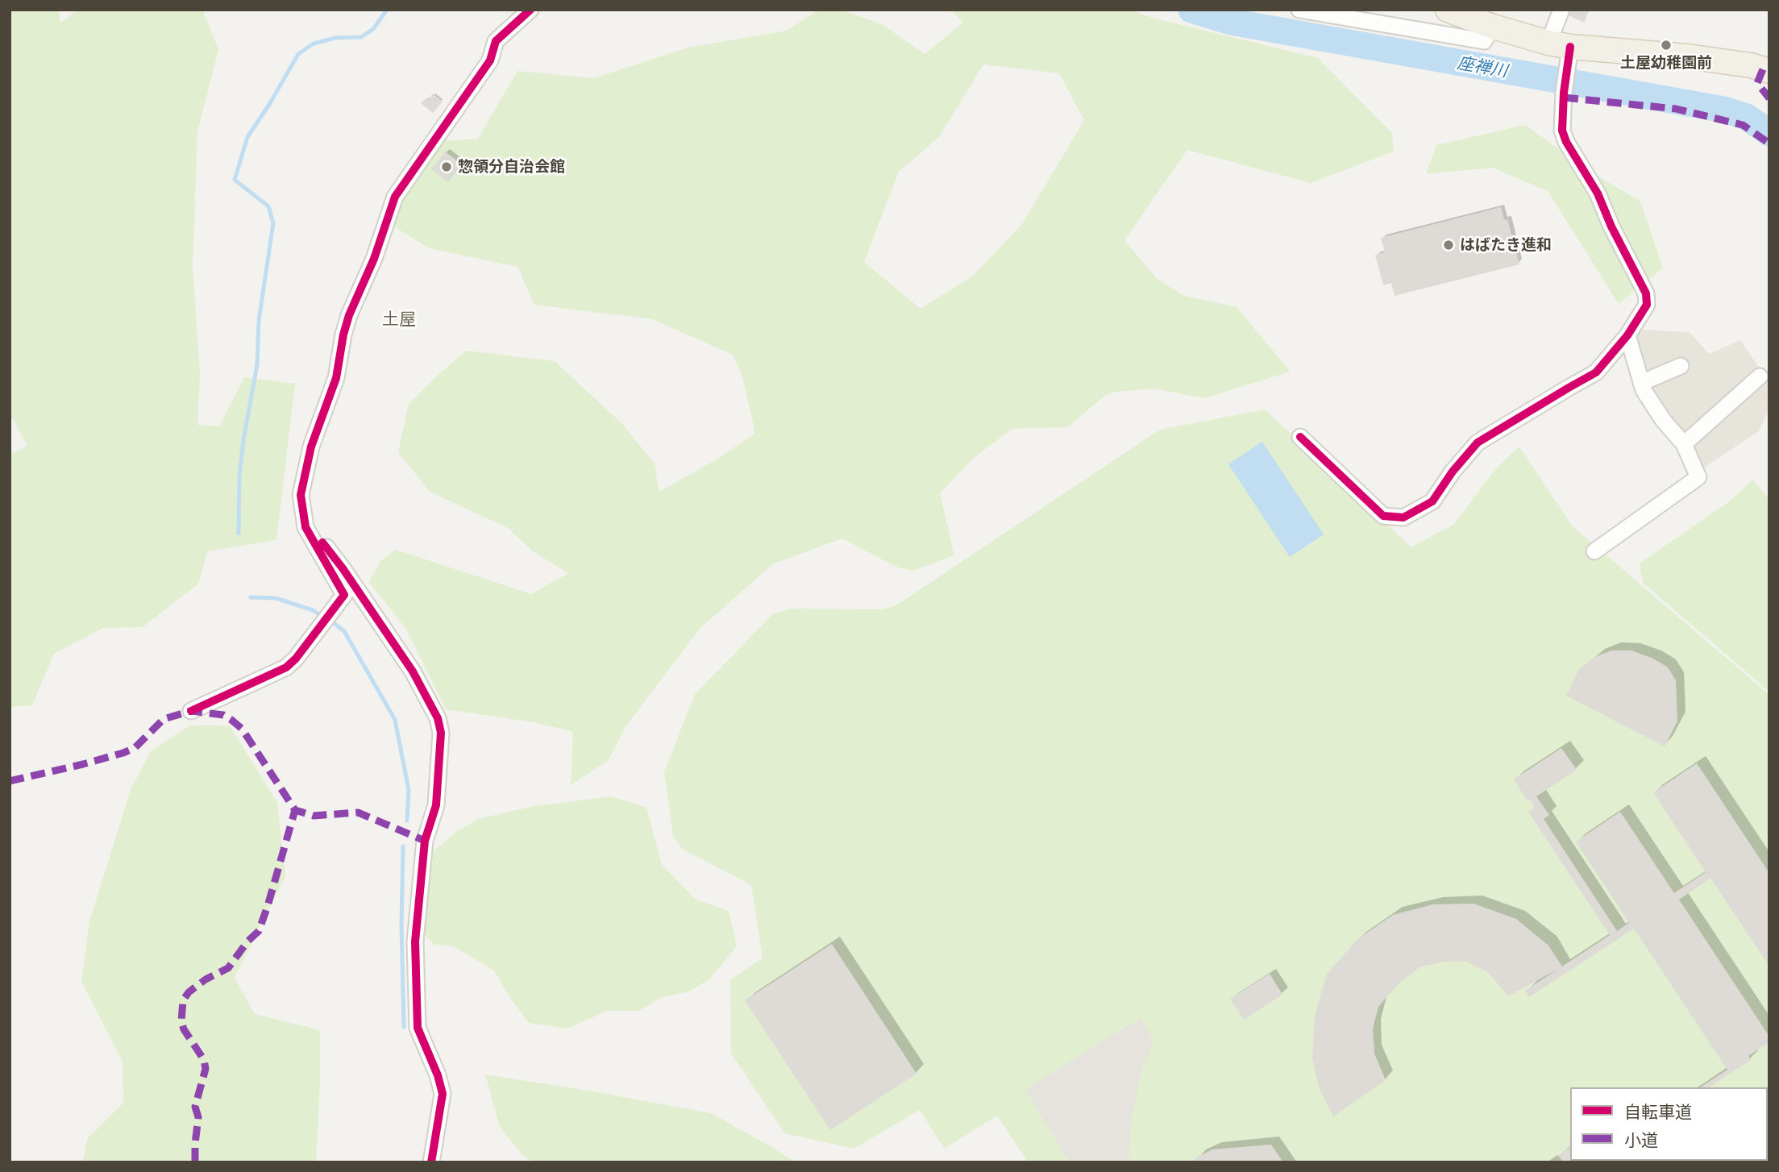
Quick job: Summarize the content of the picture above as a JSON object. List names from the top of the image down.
{
  "districts": ["土屋"],
  "water": ["座禅川"],
  "places": ["土屋幼稚園前", "惣領分自治会館", "はばたき進和"],
  "legend": ["自転車道", "小道"]
}
